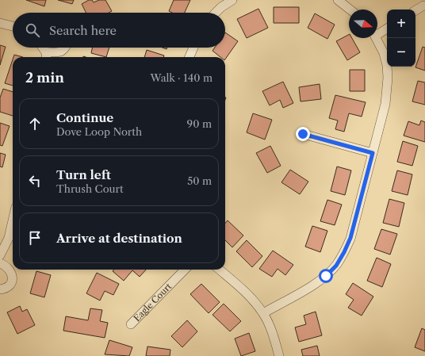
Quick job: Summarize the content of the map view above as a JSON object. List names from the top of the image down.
{
  "streets": {
    "street": ["Eagle Court"]
  },
  "north": "right",
  "page": {
    "map_buttons": ["+", "−"],
    "search": "Search here",
    "heading": ["2 min", "Walk · 140 m"],
    "list": [
      ["Continue", "Dove Loop North", "90 m"],
      ["Turn left", "Thrush Court", "50 m"],
      "Arrive at destination"
    ]
  }
}
